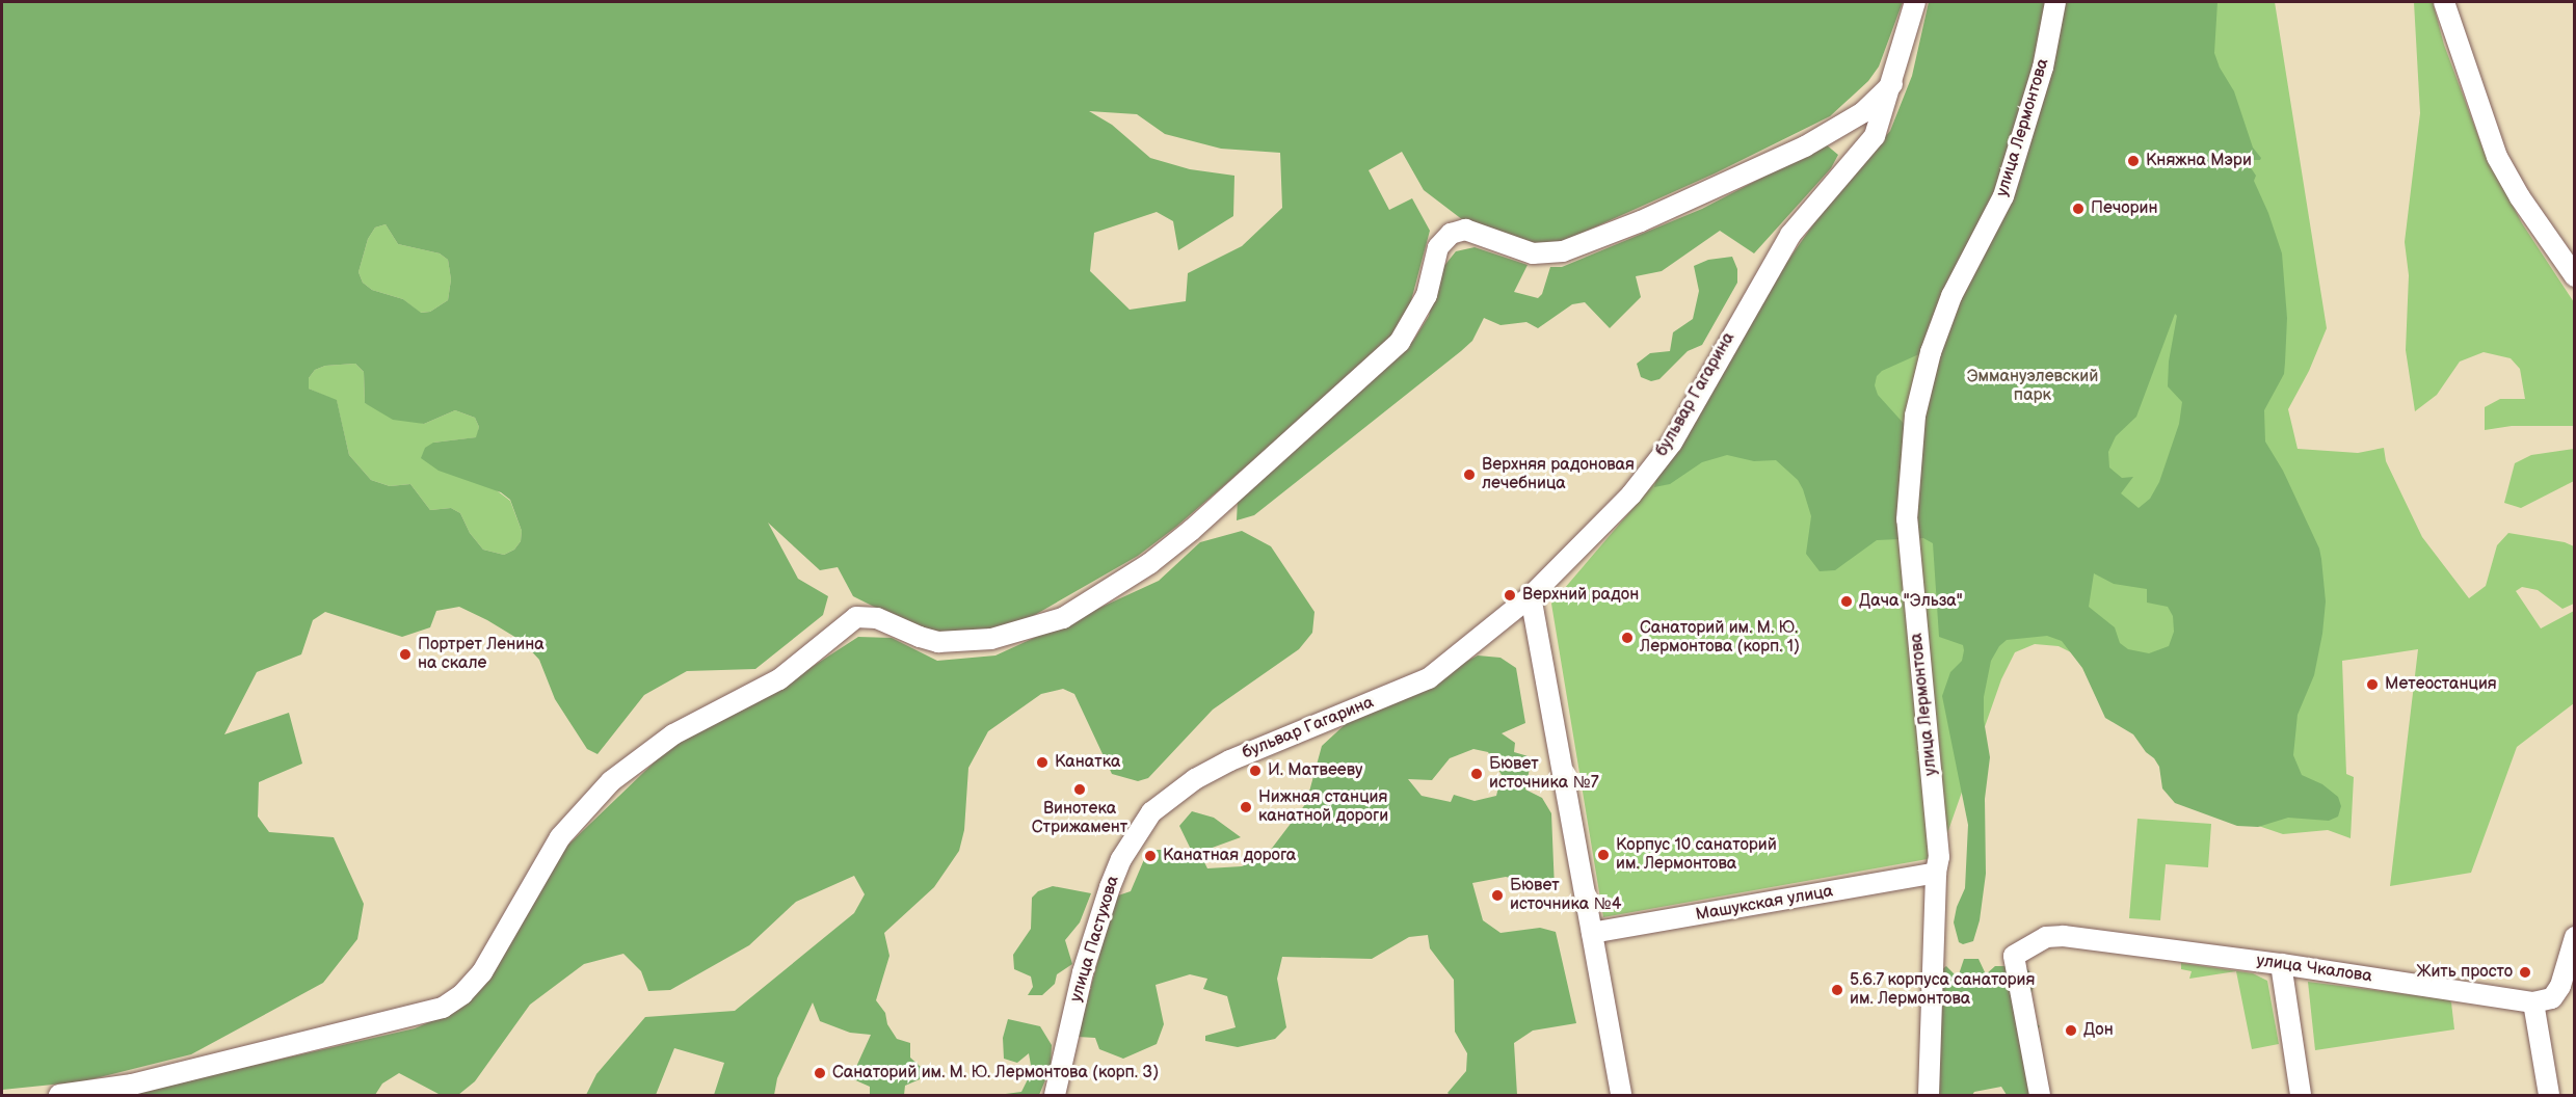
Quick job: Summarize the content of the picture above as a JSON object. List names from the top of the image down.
{
  "streets": {
    "street": [
      "улица Лермонтова",
      "бульвар Гагарина",
      "Машукская улица",
      "улица Пастухова",
      "улица Чкалова"
    ]
  },
  "crossings": [
    ["улица Лермонтова", "Машукская улица"],
    ["бульвар Гагарина", "улица Пастухова"]
  ],
  "parks": ["Эммануэлевский парк"],
  "places": [
    "Княжна Мэри",
    "Печорин",
    "Верхняя радоновая лечебница",
    "Верхний радон",
    "Дача \"Эльза\"",
    "Санаторий им. М. Ю. Лермонтова (корп. 1)",
    "Портрет Ленина на скале",
    "Метеостанция",
    "Канатка",
    "И. Матвееву",
    "Бювет источника №7",
    "Винотека Стрижамент",
    "Нижная станция канатной дороги",
    "Корпус 10 санаторий им. Лермонтова",
    "Канатная дорога",
    "Бювет источника №4",
    "Жить просто",
    "5.6.7 корпуса санатория им. Лермонтова",
    "Дон",
    "Санаторий им. М. Ю. Лермонтова (корп. 3)"
  ]
}
